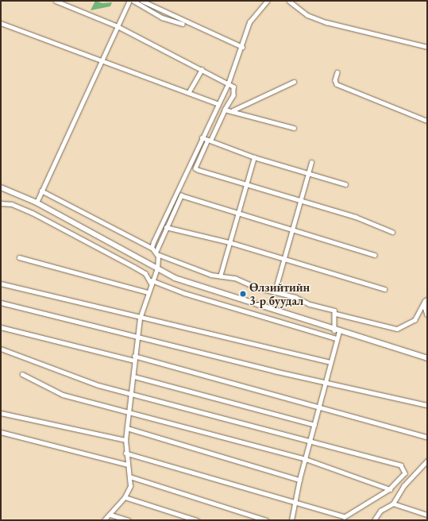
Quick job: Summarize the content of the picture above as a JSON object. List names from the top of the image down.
{
  "places": ["Өлзийтийн 3-р буудал"]
}
